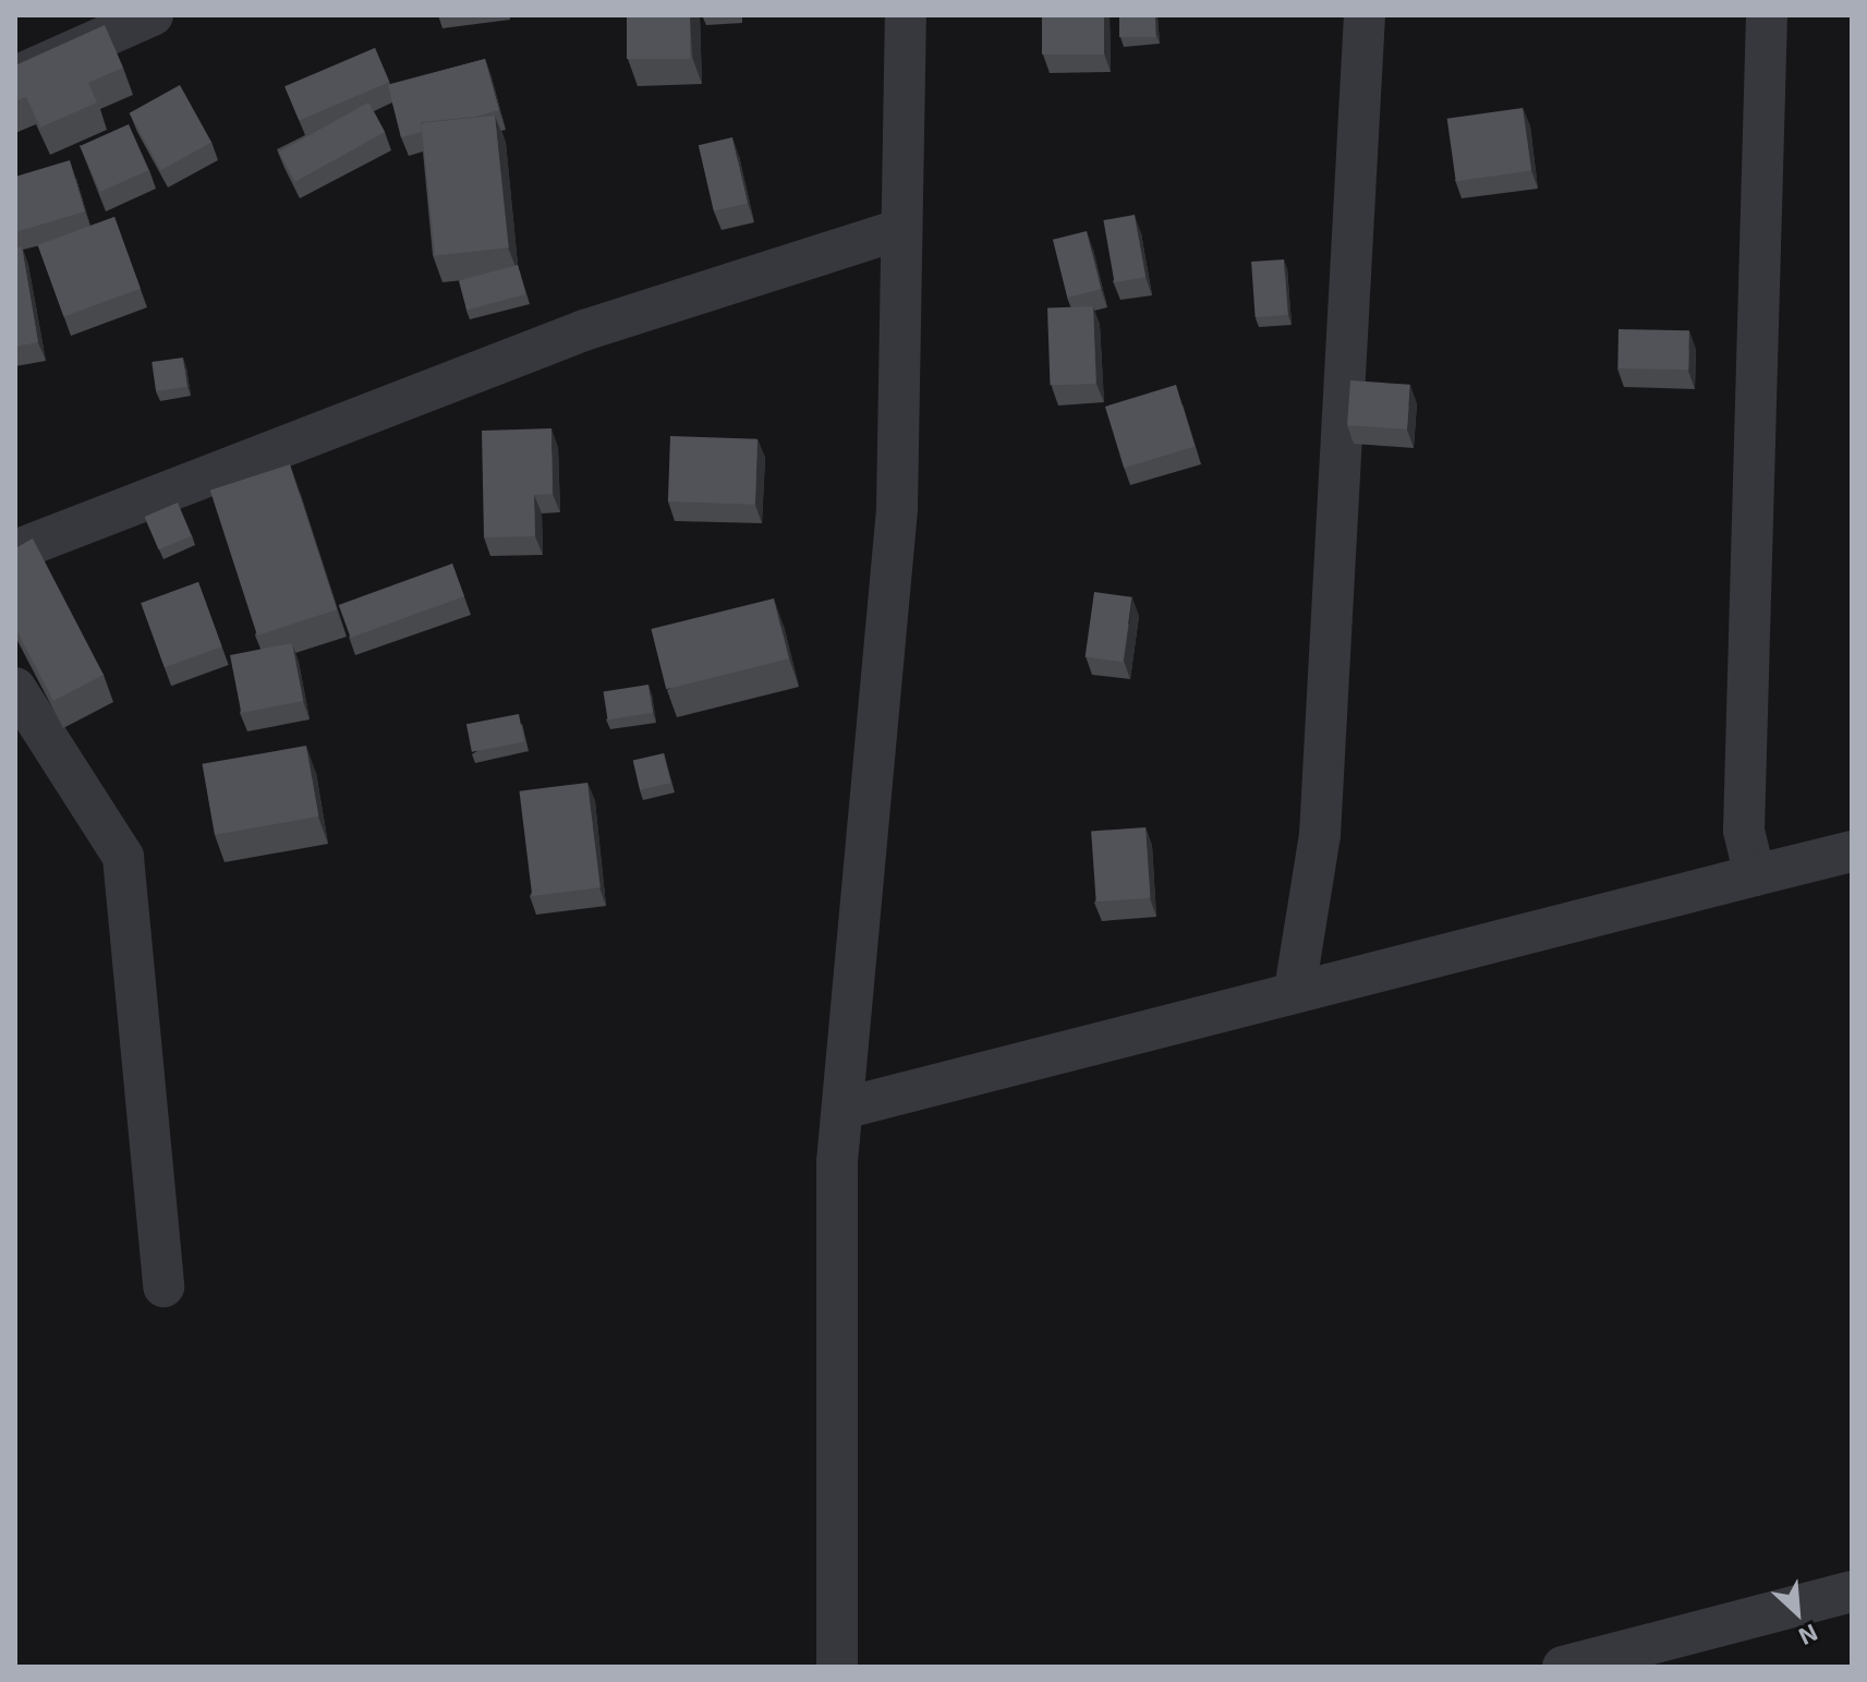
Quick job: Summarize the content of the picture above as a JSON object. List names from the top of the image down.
{
  "north": "bottom right"
}
